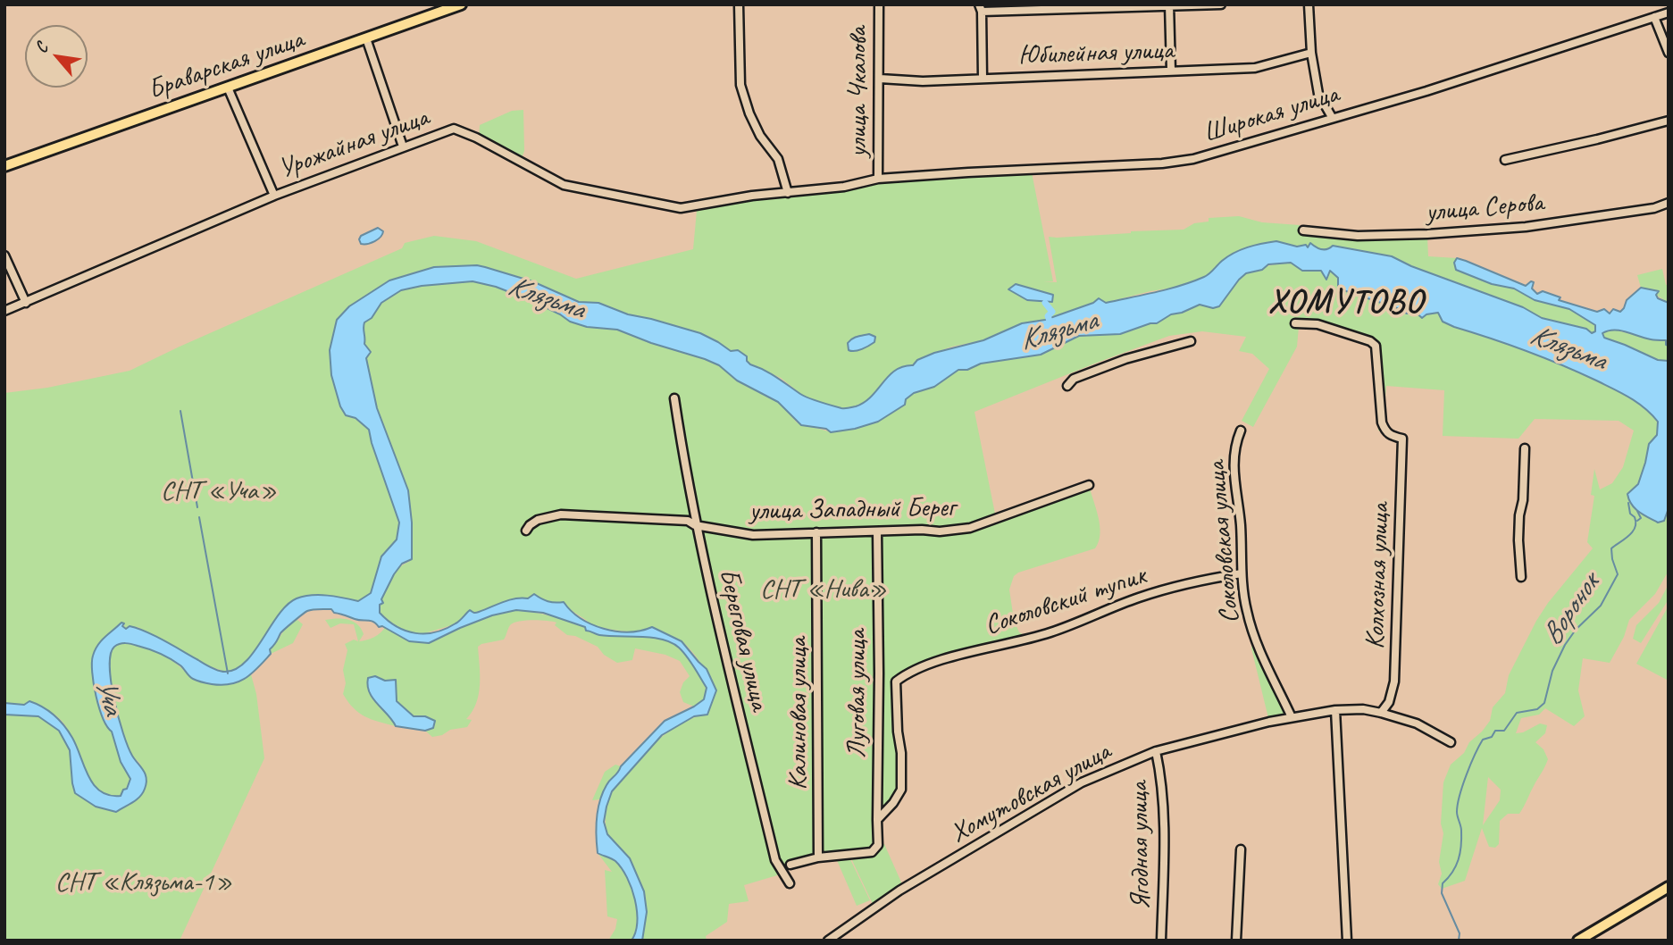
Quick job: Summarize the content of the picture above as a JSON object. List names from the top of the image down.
{
  "streets": {
    "main road": ["Браварская улица"],
    "street": [
      "Юбилейная улица",
      "улица Чкалова",
      "Широкая улица",
      "Урожайная улица",
      "улица Серова",
      "улица Западный Берег",
      "Соколовская улица",
      "Колхозная улица",
      "Соколовский тупик",
      "Береговая улица",
      "Луговая улица",
      "Калиновая улица",
      "Хомутовская улица",
      "Ягодная улица"
    ]
  },
  "crossings": [
    ["Юбилейная улица", "улица Чкалова"],
    ["улица Чкалова", "Широкая улица"],
    ["улица Чкалова", "Урожайная улица"],
    ["Широкая улица", "Урожайная улица"],
    ["улица Западный Берег", "Береговая улица"],
    ["улица Западный Берег", "Луговая улица"],
    ["улица Западный Берег", "Калиновая улица"],
    ["Соколовская улица", "Соколовский тупик"],
    ["Соколовская улица", "Хомутовская улица"],
    ["Колхозная улица", "Хомутовская улица"],
    ["Соколовский тупик", "Луговая улица"],
    ["Луговая улица", "Калиновая улица"],
    ["Хомутовская улица", "Ягодная улица"]
  ],
  "districts": ["ХОМУТОВО"],
  "water": ["Клязьма", "Воронок", "Уча"],
  "parks": ["СНТ «Уча»", "СНТ «Нива»", "СНТ «Клязьма-1»"],
  "north": "top left"
}
